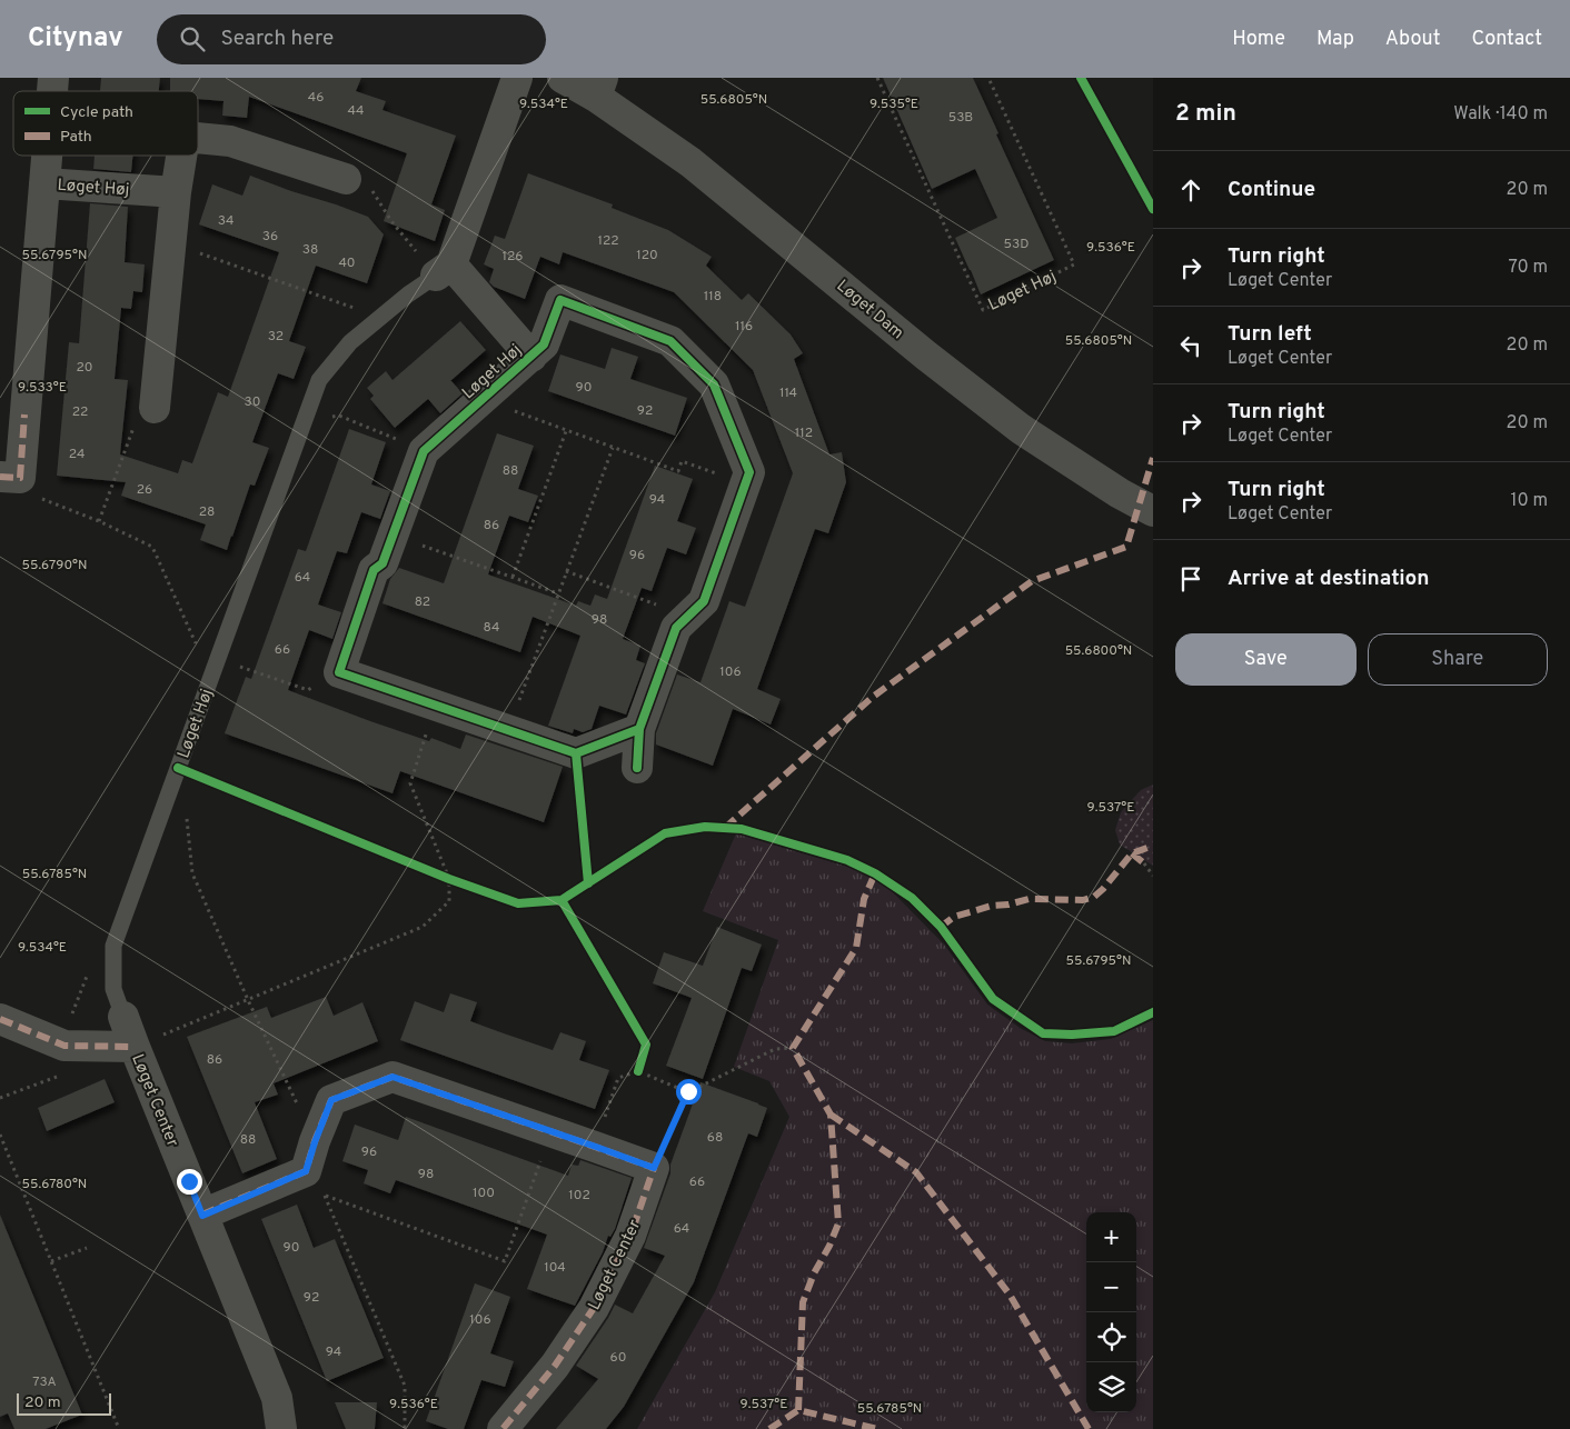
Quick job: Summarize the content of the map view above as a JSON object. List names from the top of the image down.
{
  "streets": {
    "street": ["Løget Høj", "Løget Dam", "Løget Center"]
  },
  "crossings": [
    ["Løget Høj", "Løget Center"]
  ],
  "house_numbers": [
    "46",
    "44",
    "53B",
    "34",
    "36",
    "122",
    "53D",
    "38",
    "120",
    "126",
    "40",
    "118",
    "116",
    "32",
    "20",
    "90",
    "114",
    "30",
    "92",
    "22",
    "112",
    "24",
    "88",
    "26",
    "94",
    "28",
    "86",
    "96",
    "64",
    "82",
    "98",
    "84",
    "66",
    "106",
    "86",
    "68",
    "88",
    "96",
    "98",
    "66",
    "100",
    "102",
    "64",
    "90",
    "104",
    "92",
    "106",
    "94",
    "60",
    "73A"
  ],
  "legend": ["Cycle path", "Path"],
  "scale_bar": "20 m",
  "page": {
    "header": "Citynav",
    "search": "Search here",
    "nav": [
      "Home",
      "Map",
      "About",
      "Contact"
    ],
    "heading": ["2 min", "Walk · 140 m"],
    "list": [
      ["Continue", "20 m"],
      ["Turn right", "Løget Center", "70 m"],
      ["Turn left", "Løget Center", "20 m"],
      ["Turn right", "Løget Center", "20 m"],
      ["Turn right", "Løget Center", "10 m"],
      "Arrive at destination"
    ],
    "buttons": ["Save", "Share"],
    "map_buttons": ["+", "−"],
    "scale": "20 m"
  },
  "coordinates": [
    "55.6805°N",
    "9.534°E",
    "9.535°E",
    "9.536°E",
    "55.6795°N",
    "9.533°E",
    "55.6790°N",
    "55.6800°N",
    "9.537°E",
    "55.6785°N",
    "55.6780°N"
  ]
}
